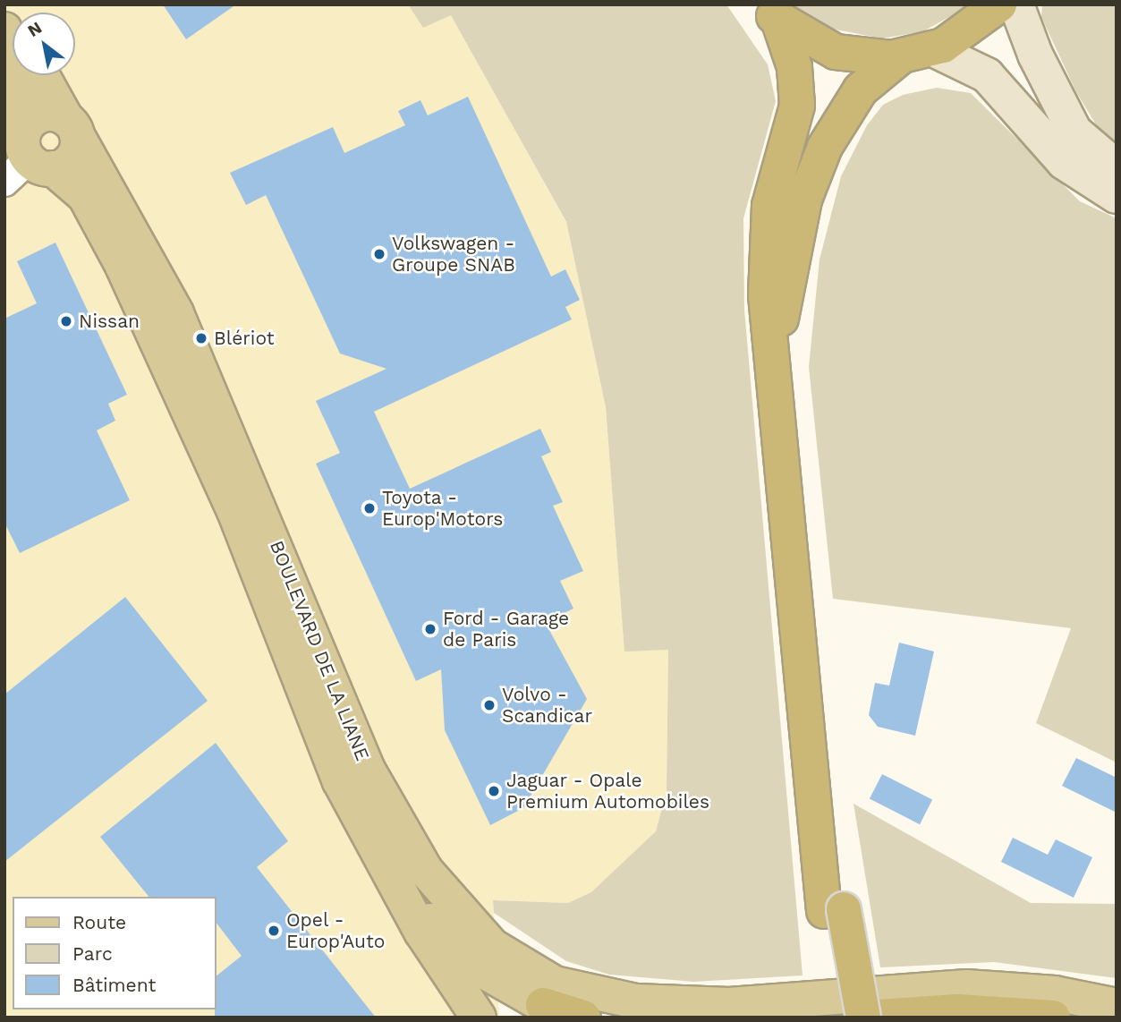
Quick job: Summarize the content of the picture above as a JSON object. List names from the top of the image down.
{
  "streets": {
    "main road": ["BOULEVARD DE LA LIANE"]
  },
  "places": [
    "Volkswagen - Groupe SNAB",
    "Nissan",
    "Blériot",
    "Toyota - Europ'Motors",
    "Ford - Garage de Paris",
    "Volvo - Scandicar",
    "Jaguar - Opale Premium Automobiles",
    "Opel - Europ'Auto"
  ],
  "legend": ["Route", "Parc", "Bâtiment"],
  "north": "top left"
}
